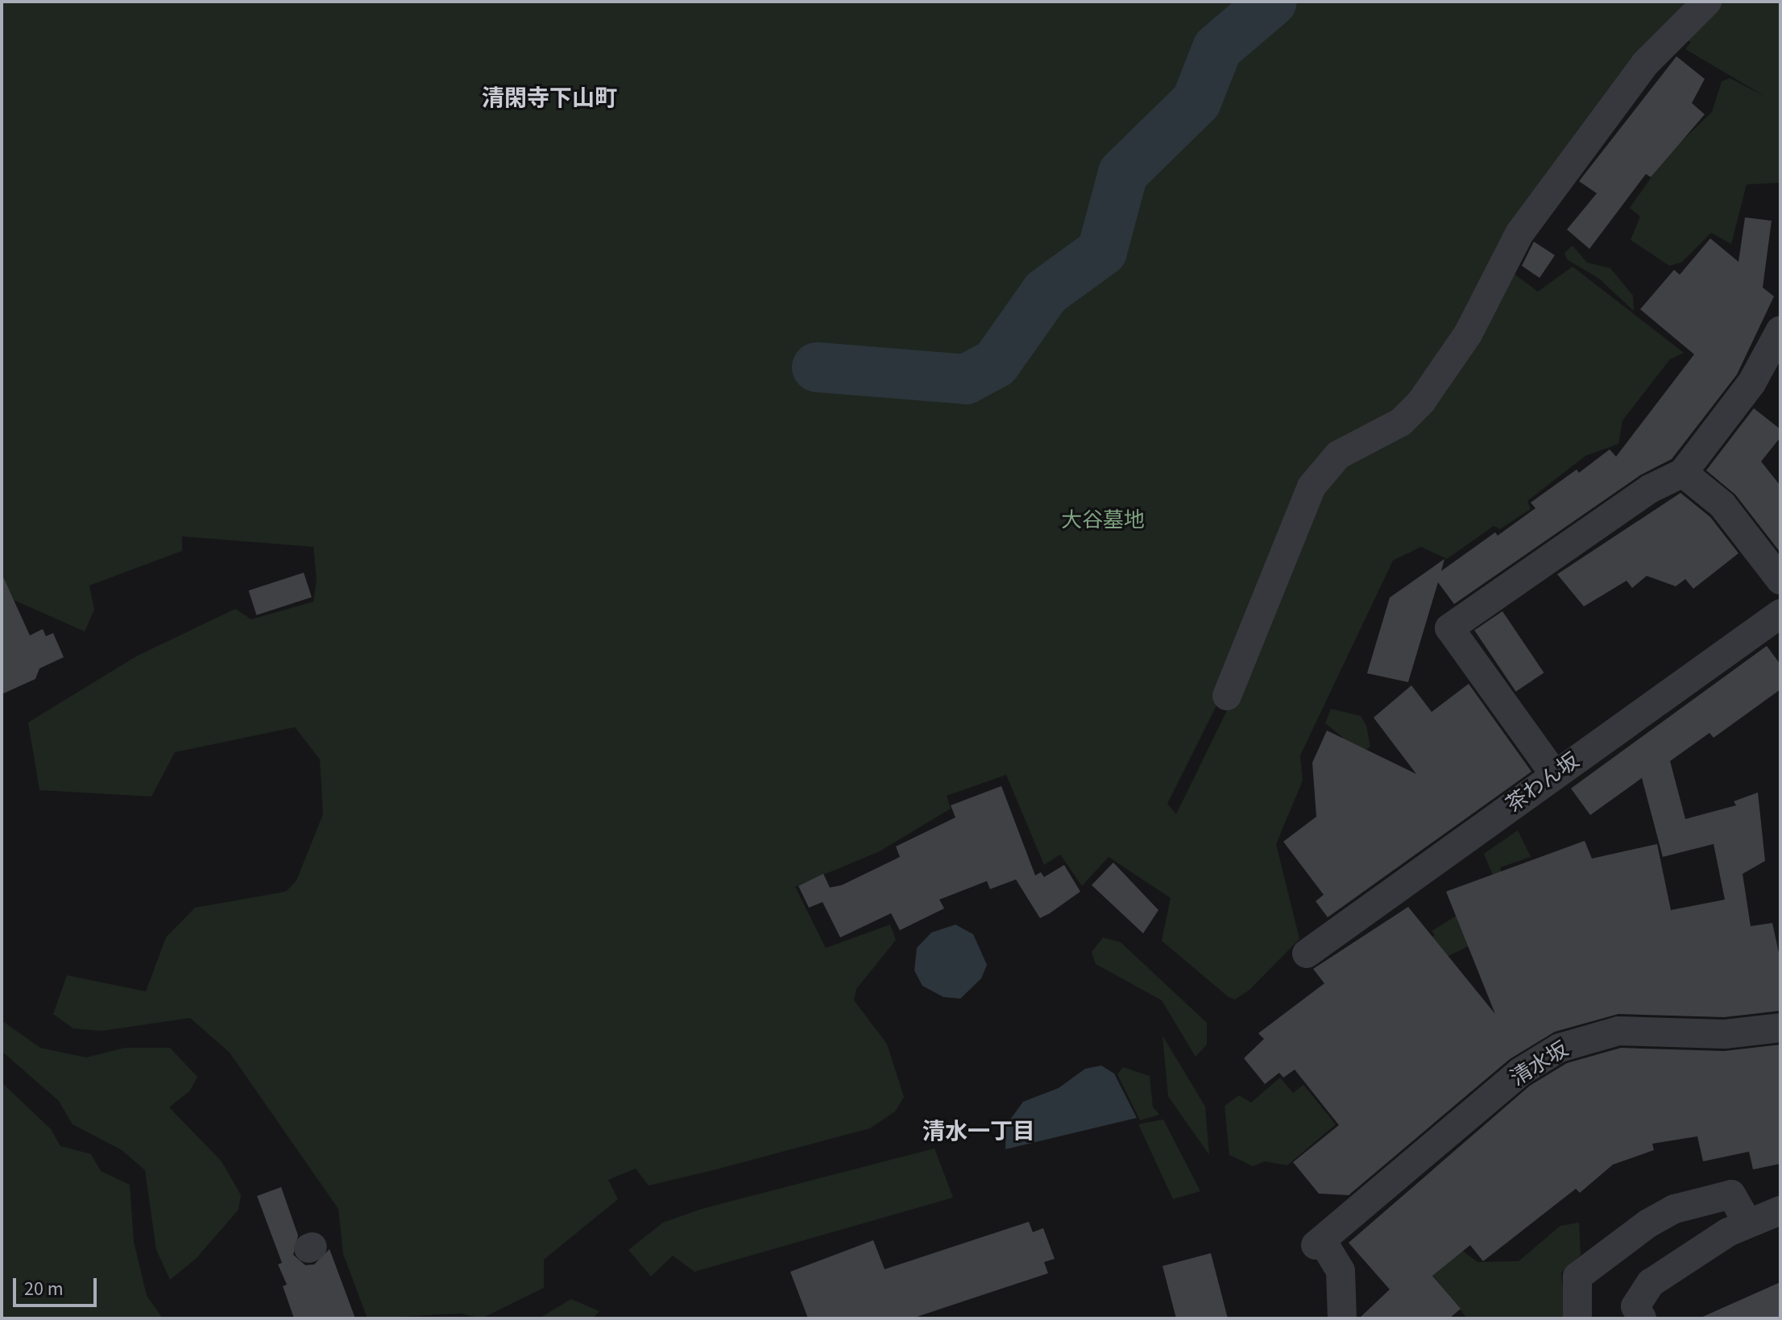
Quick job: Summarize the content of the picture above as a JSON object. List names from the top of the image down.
{
  "streets": {
    "street": ["茶わん坂", "清水坂"]
  },
  "districts": ["清閑寺下山町", "清水一丁目"],
  "parks": ["大谷墓地"],
  "scale_bar": "20 m"
}
